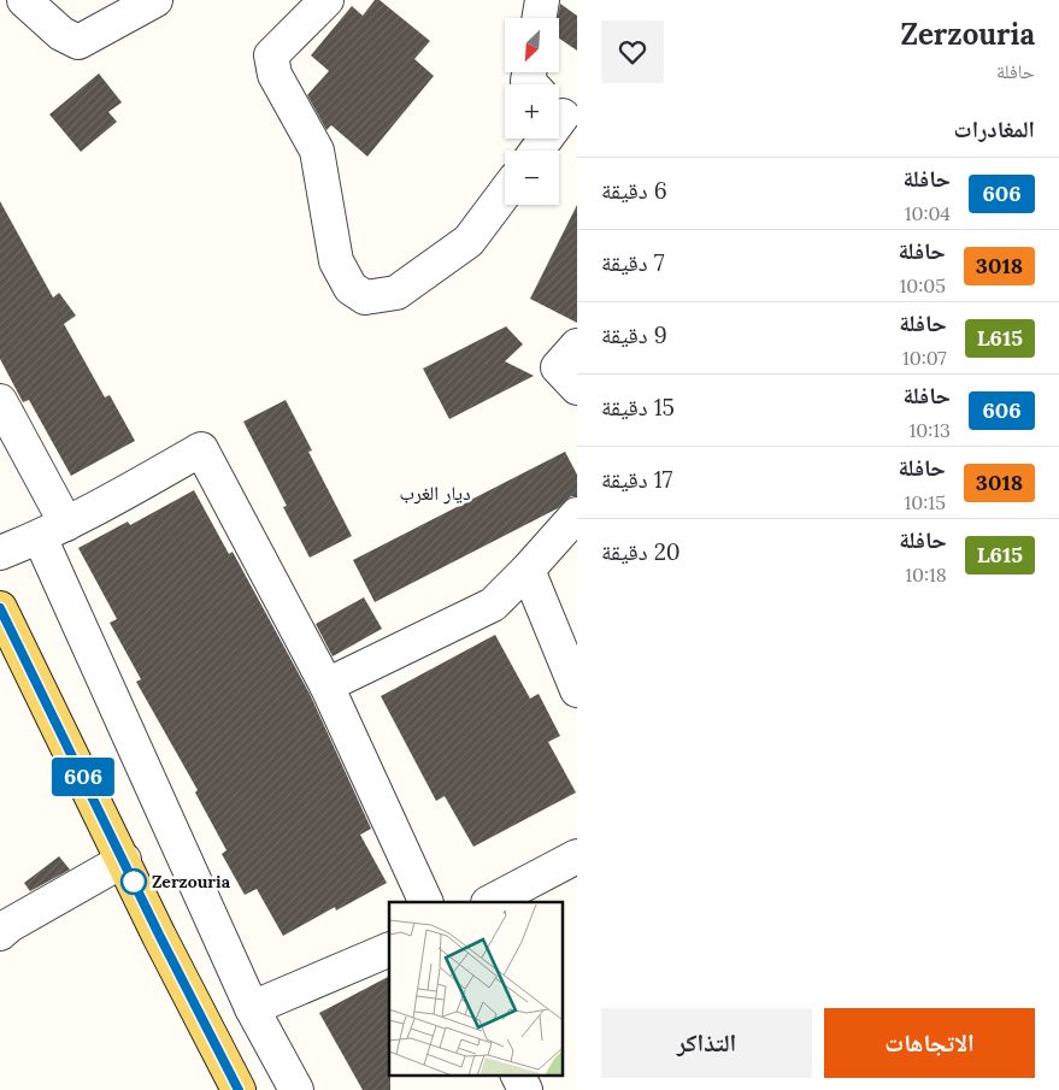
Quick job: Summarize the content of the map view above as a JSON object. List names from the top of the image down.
{
  "districts": ["ديار الغرب"],
  "places": ["Zerzouria"],
  "lines": ["bus line 606"],
  "north": "bottom left",
  "page": {
    "heading": [
      ["Zerzouria", "حافلة"],
      "المغادرات"
    ],
    "on_map": "606",
    "map_buttons": ["+", "−"],
    "list": [
      {
        "mark": "606",
        "name": "حافلة",
        "note": "10:04",
        "value": "6 دقيقة"
      },
      {
        "mark": "3018",
        "name": "حافلة",
        "note": "10:05",
        "value": "7 دقيقة"
      },
      {
        "mark": "L615",
        "name": "حافلة",
        "note": "10:07",
        "value": "9 دقيقة"
      },
      {
        "mark": "606",
        "name": "حافلة",
        "note": "10:13",
        "value": "15 دقيقة"
      },
      {
        "mark": "3018",
        "name": "حافلة",
        "note": "10:15",
        "value": "17 دقيقة"
      },
      {
        "mark": "L615",
        "name": "حافلة",
        "note": "10:18",
        "value": "20 دقيقة"
      }
    ],
    "buttons": ["الاتجاهات", "التذاكر"]
  }
}
